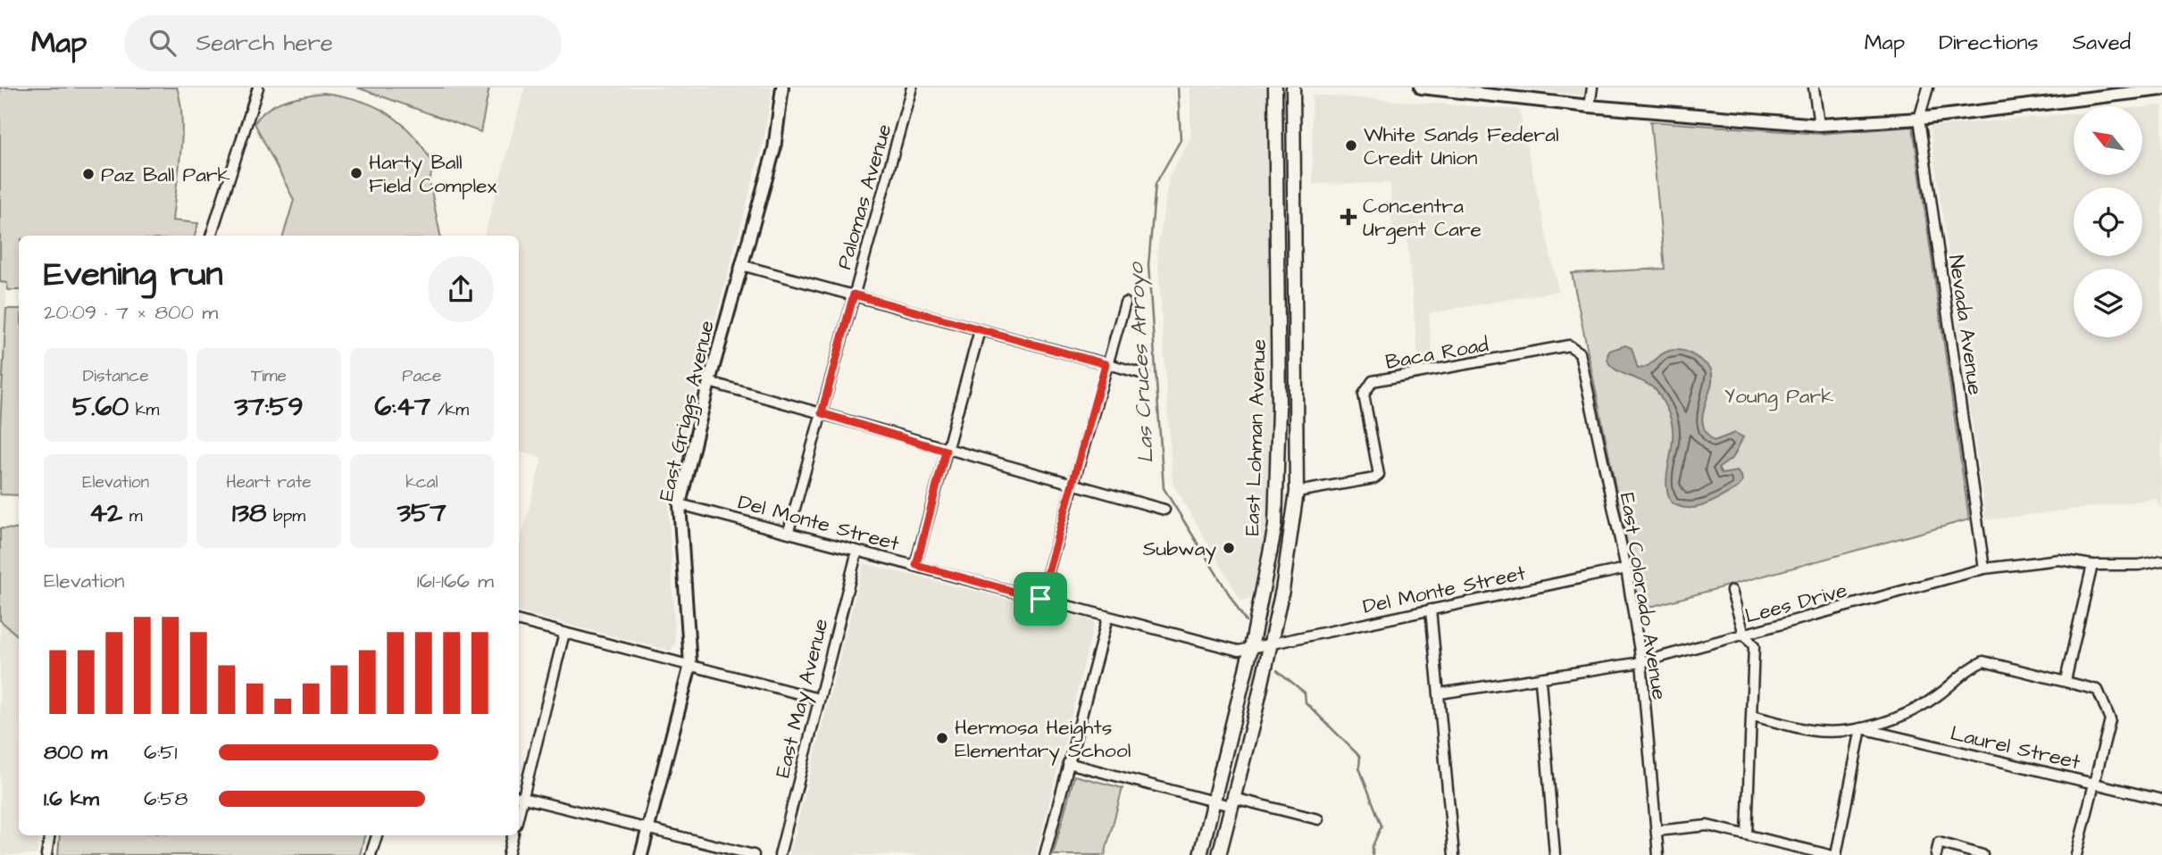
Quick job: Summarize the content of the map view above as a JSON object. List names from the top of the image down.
{
  "streets": {
    "main road": ["East Lohman Avenue"],
    "street": [
      "Palomas Avenue",
      "Nevada Avenue",
      "Baca Road",
      "East Griggs Avenue",
      "Del Monte Street",
      "East Colorado Avenue",
      "Lees Drive",
      "East May Avenue",
      "Laurel Street"
    ]
  },
  "crossings": [
    ["Palomas Avenue", "Del Monte Street"],
    ["Nevada Avenue", "Lees Drive"],
    ["Baca Road", "East Lohman Avenue"],
    ["Baca Road", "East Colorado Avenue"],
    ["East Griggs Avenue", "Del Monte Street"],
    ["East Lohman Avenue", "Del Monte Street"],
    ["Del Monte Street", "East Colorado Avenue"],
    ["Del Monte Street", "East May Avenue"],
    ["East Colorado Avenue", "Lees Drive"]
  ],
  "water": ["Las Cruces Arroyo"],
  "parks": ["Young Park"],
  "places": {
    "other": [
      "White Sands Federal Credit Union",
      "Harty Ball Field Complex",
      "Paz Ball Park",
      "Subway",
      "Hermosa Heights Elementary School"
    ],
    "health": ["Concentra Urgent Care"]
  },
  "north": "top left",
  "page": {
    "header": "Map",
    "search": "Search here",
    "nav": ["Map", "Directions", "Saved"],
    "heading": ["Evening run", "20:09 · 7 × 800 m"],
    "stats": [
      ["Distance", "5.60 km"],
      ["Time", "37:59"],
      ["Pace", "6:47 /km"],
      ["Elevation", "42 m"],
      ["Heart rate", "138 bpm"],
      ["kcal", "357"]
    ],
    "chart": ["Elevation", "161–166 m"],
    "list": [
      {
        "name": "800 m",
        "note": "6:51"
      },
      {
        "name": "1.6 km",
        "note": "6:58"
      }
    ]
  }
}
